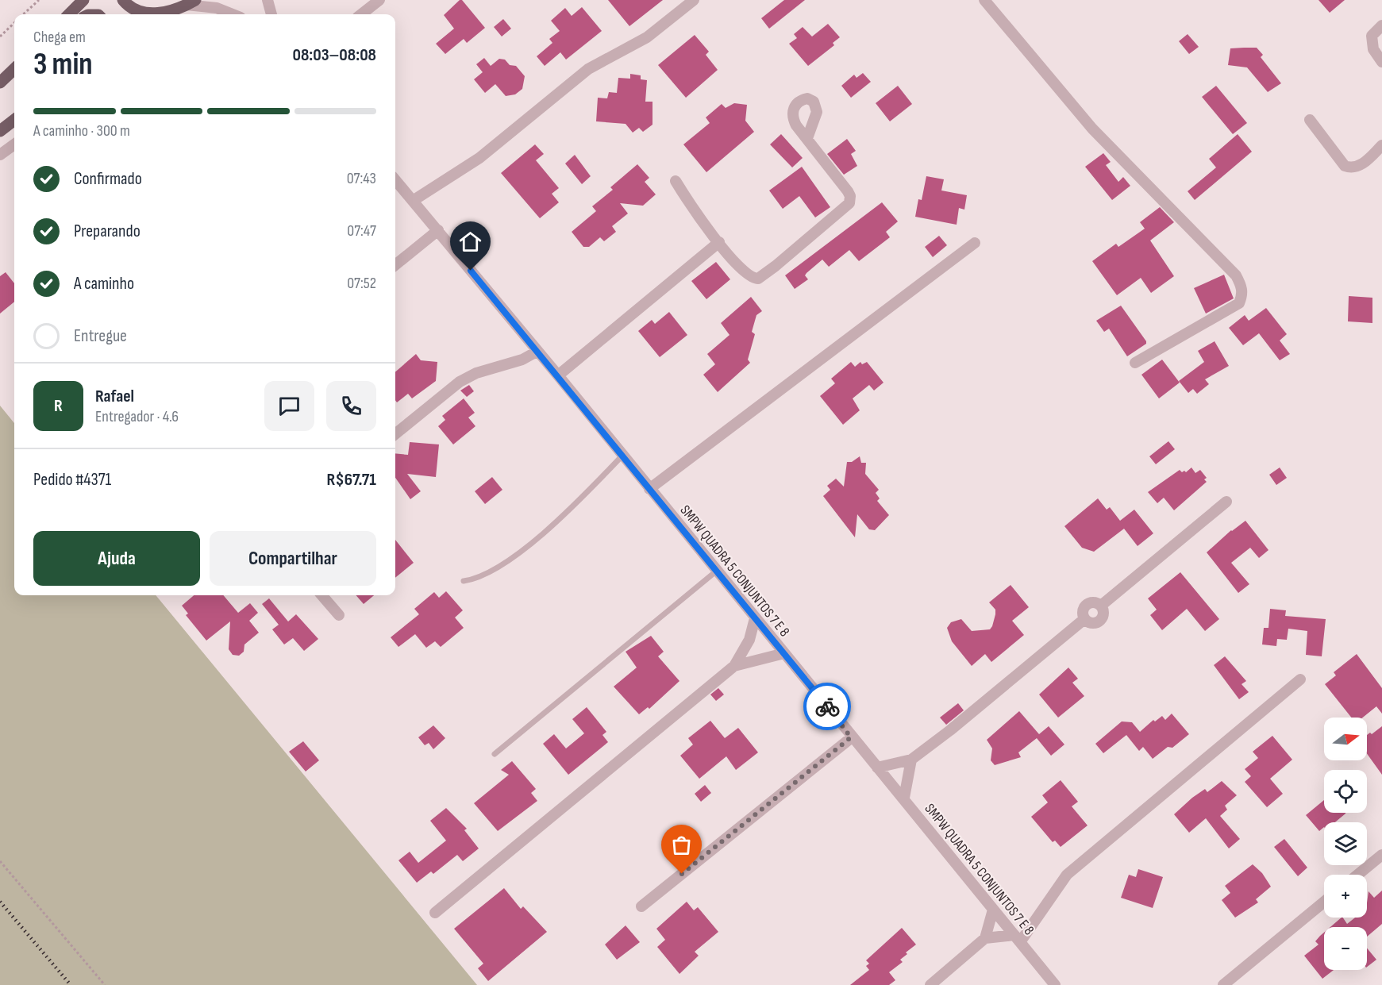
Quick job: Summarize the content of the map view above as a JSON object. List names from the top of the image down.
{
  "streets": {
    "street": ["SMPW QUADRA 5 CONJUNTOS 7 E 8"]
  },
  "north": "right",
  "page": {
    "heading": ["3 min", "Chega em", "08:03–08:08"],
    "panel": [
      "Rafael",
      "Entregador · 4.6",
      "Pedido #4371",
      "R$67.71"
    ],
    "bar": "A caminho · 300 m",
    "list": [
      ["Confirmado", "07:43"],
      ["Preparando", "07:47"],
      ["A caminho", "07:52"],
      "Entregue"
    ],
    "round": "R",
    "buttons": ["Ajuda", "Compartilhar"],
    "map_buttons": ["+", "−"]
  }
}
